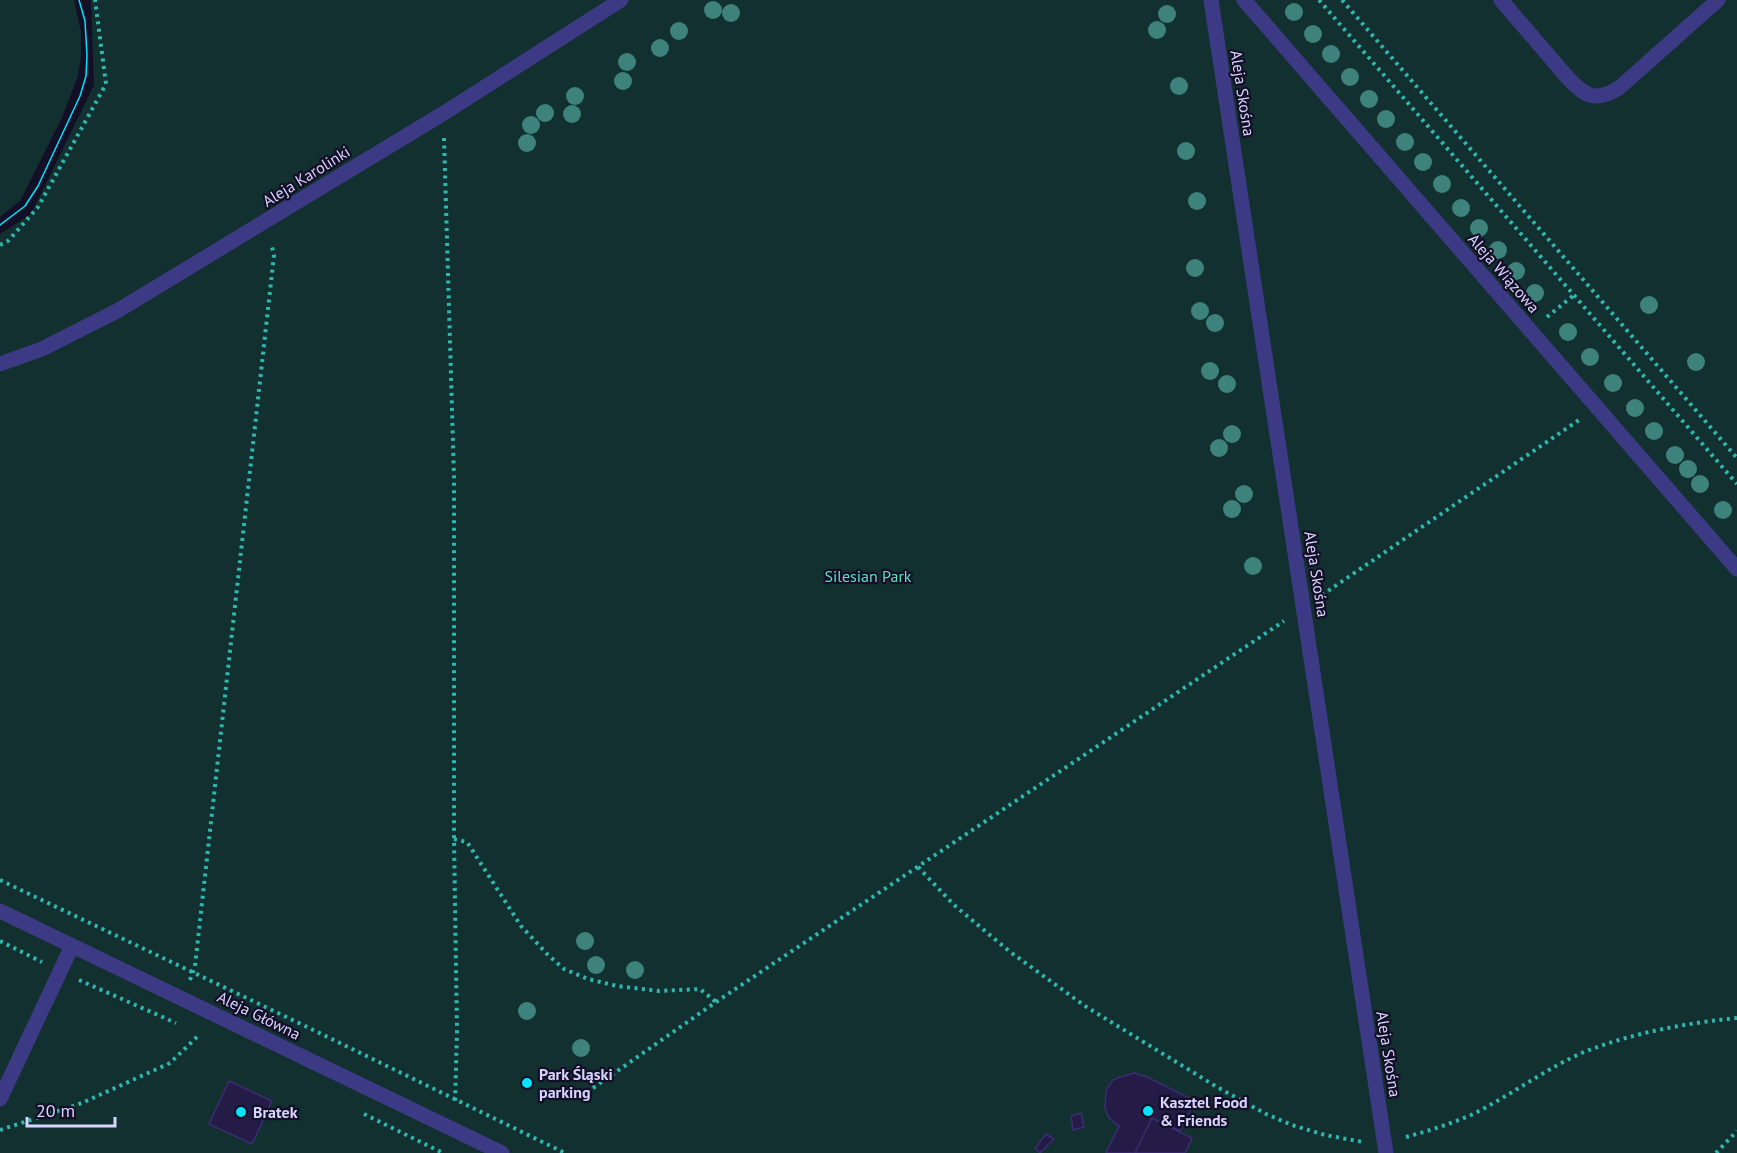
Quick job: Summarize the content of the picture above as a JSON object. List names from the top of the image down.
{
  "streets": {
    "street": [
      "Aleja Skośna",
      "Aleja Karolinki",
      "Aleja Wiązowa",
      "Aleja Główna"
    ]
  },
  "parks": ["Silesian Park"],
  "places": ["Park Śląski parking", "Kasztel Food & Friends", "Bratek"],
  "scale_bar": "20 m"
}
